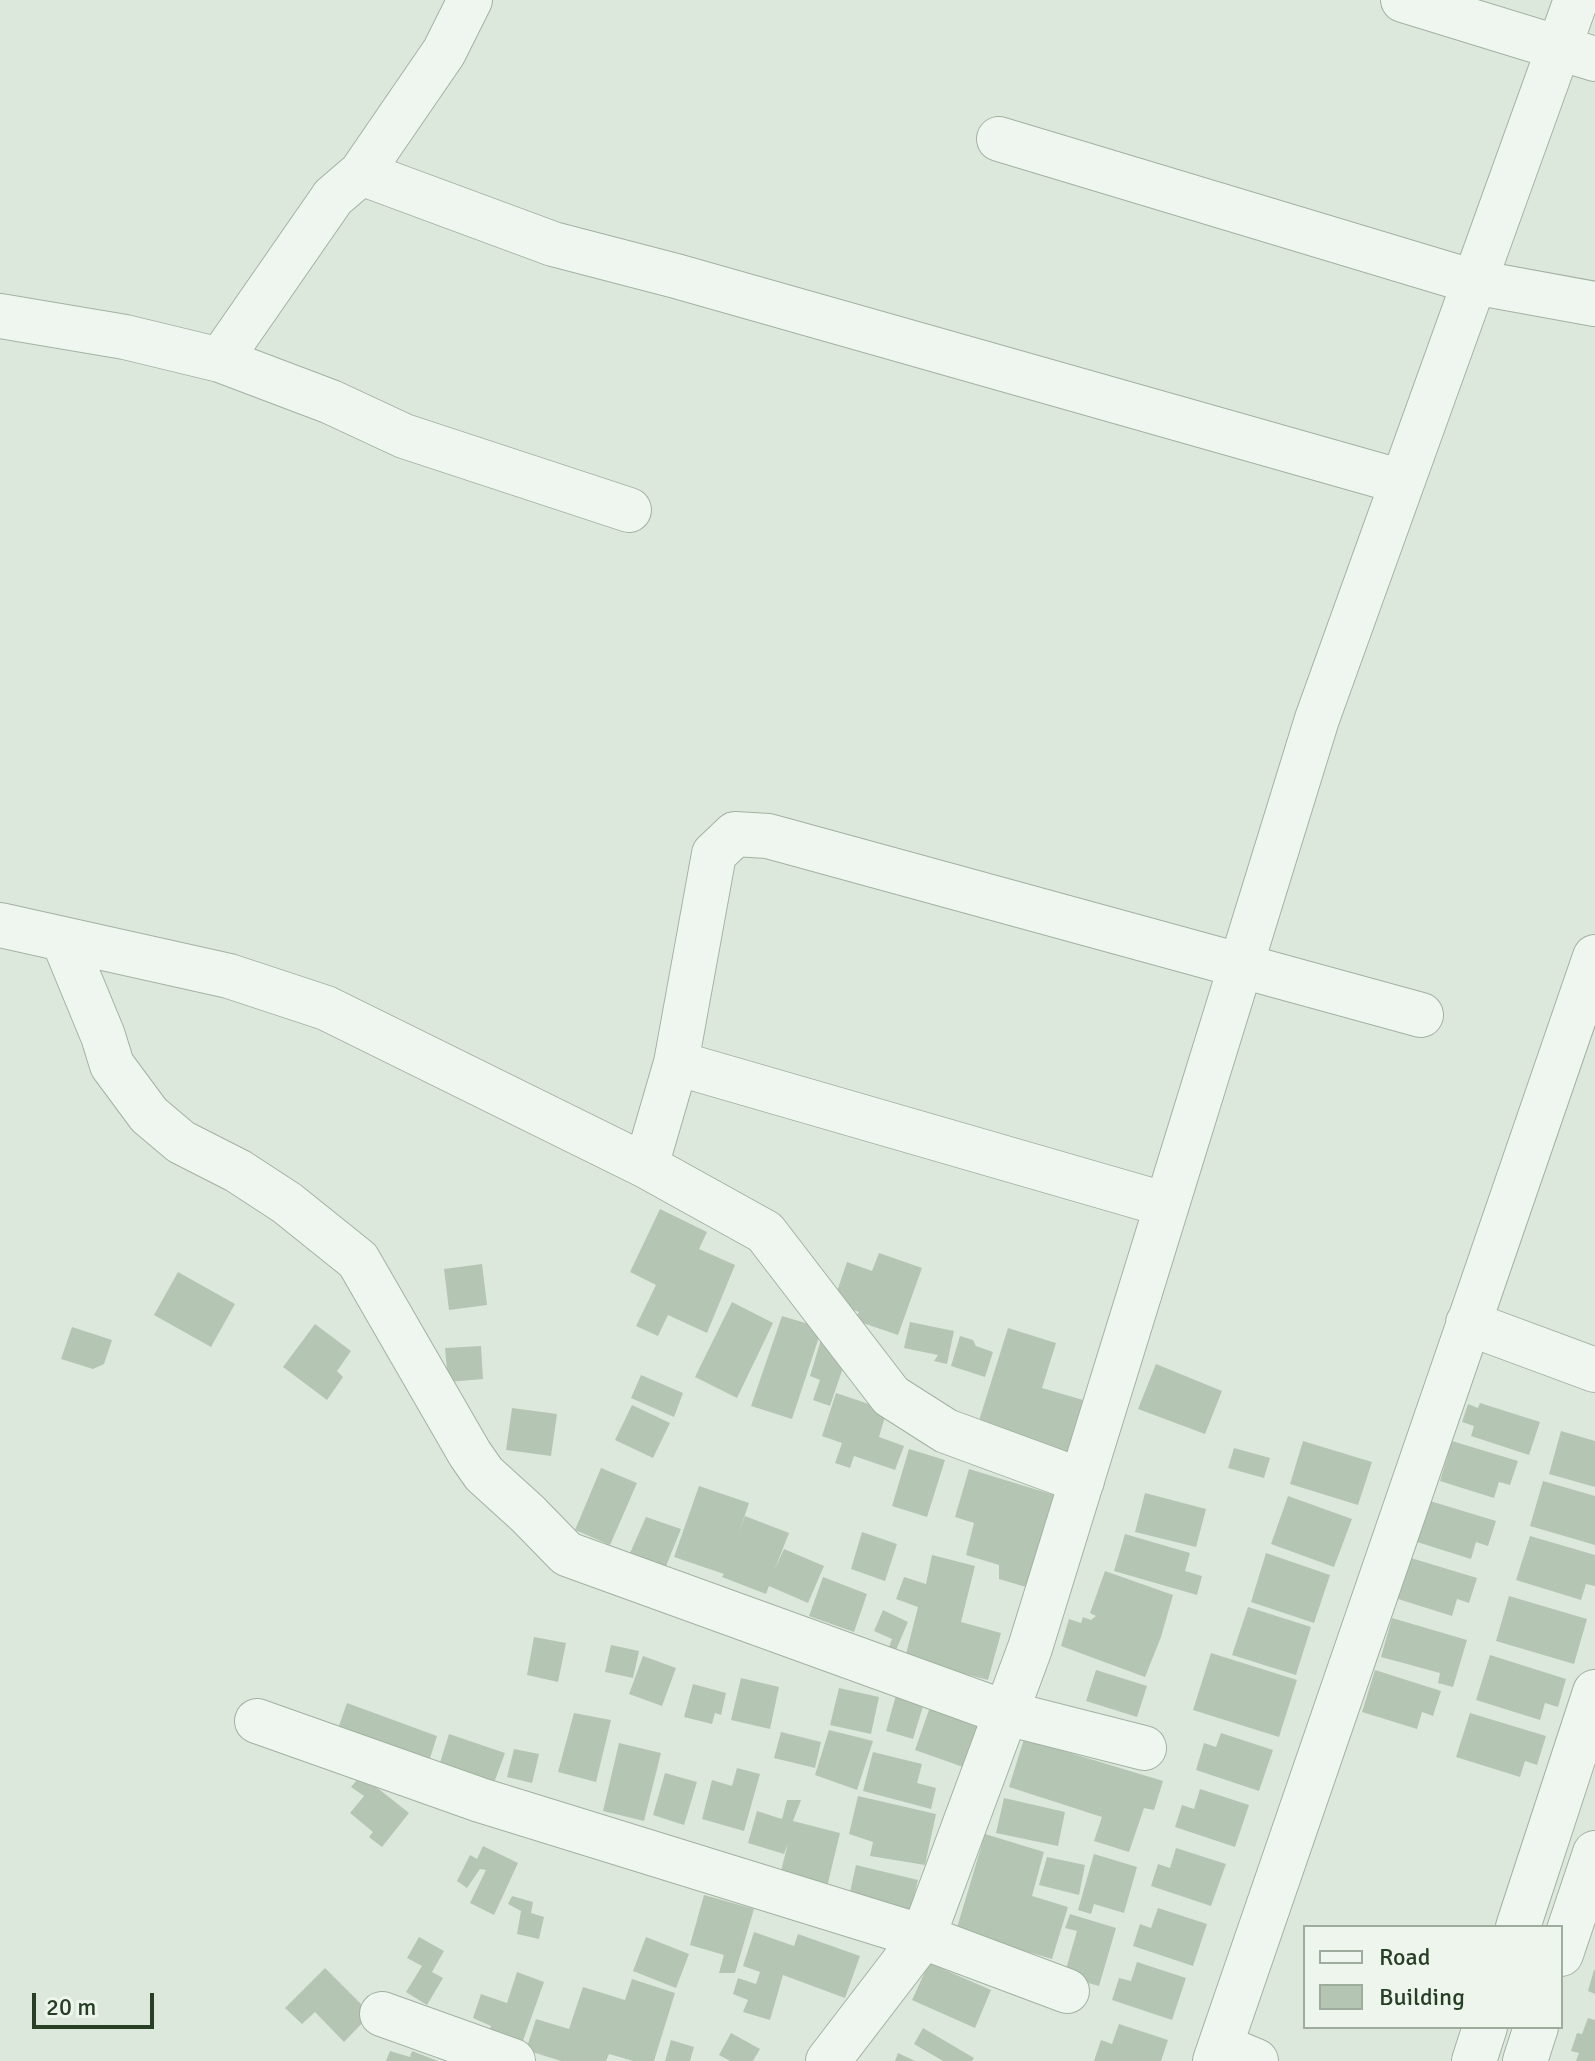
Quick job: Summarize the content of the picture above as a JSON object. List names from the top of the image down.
{
  "legend": ["Road", "Building"],
  "scale_bar": "20 m"
}
